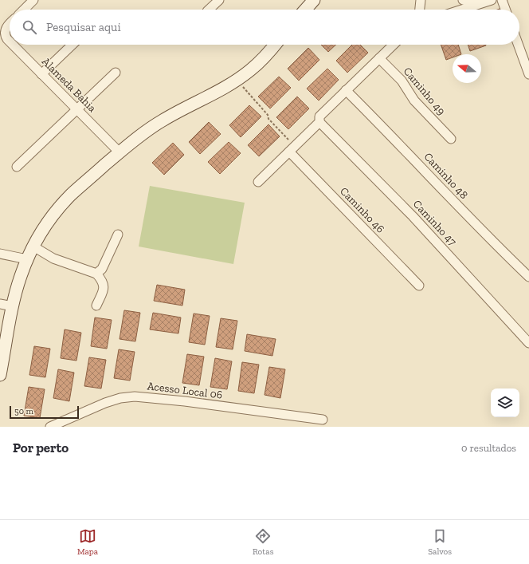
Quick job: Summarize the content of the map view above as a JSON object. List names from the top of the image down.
{
  "streets": {
    "street": [
      "Alameda Bahia",
      "Caminho 49",
      "Caminho 48",
      "Caminho 46",
      "Caminho 47",
      "Acesso Local 06"
    ]
  },
  "scale_bar": "50 m",
  "north": "left",
  "page": {
    "search": "Pesquisar aqui",
    "scale": "50 m",
    "heading": ["Por perto", "0 resultados"],
    "nav": ["Mapa", "Rotas", "Salvos"]
  }
}
